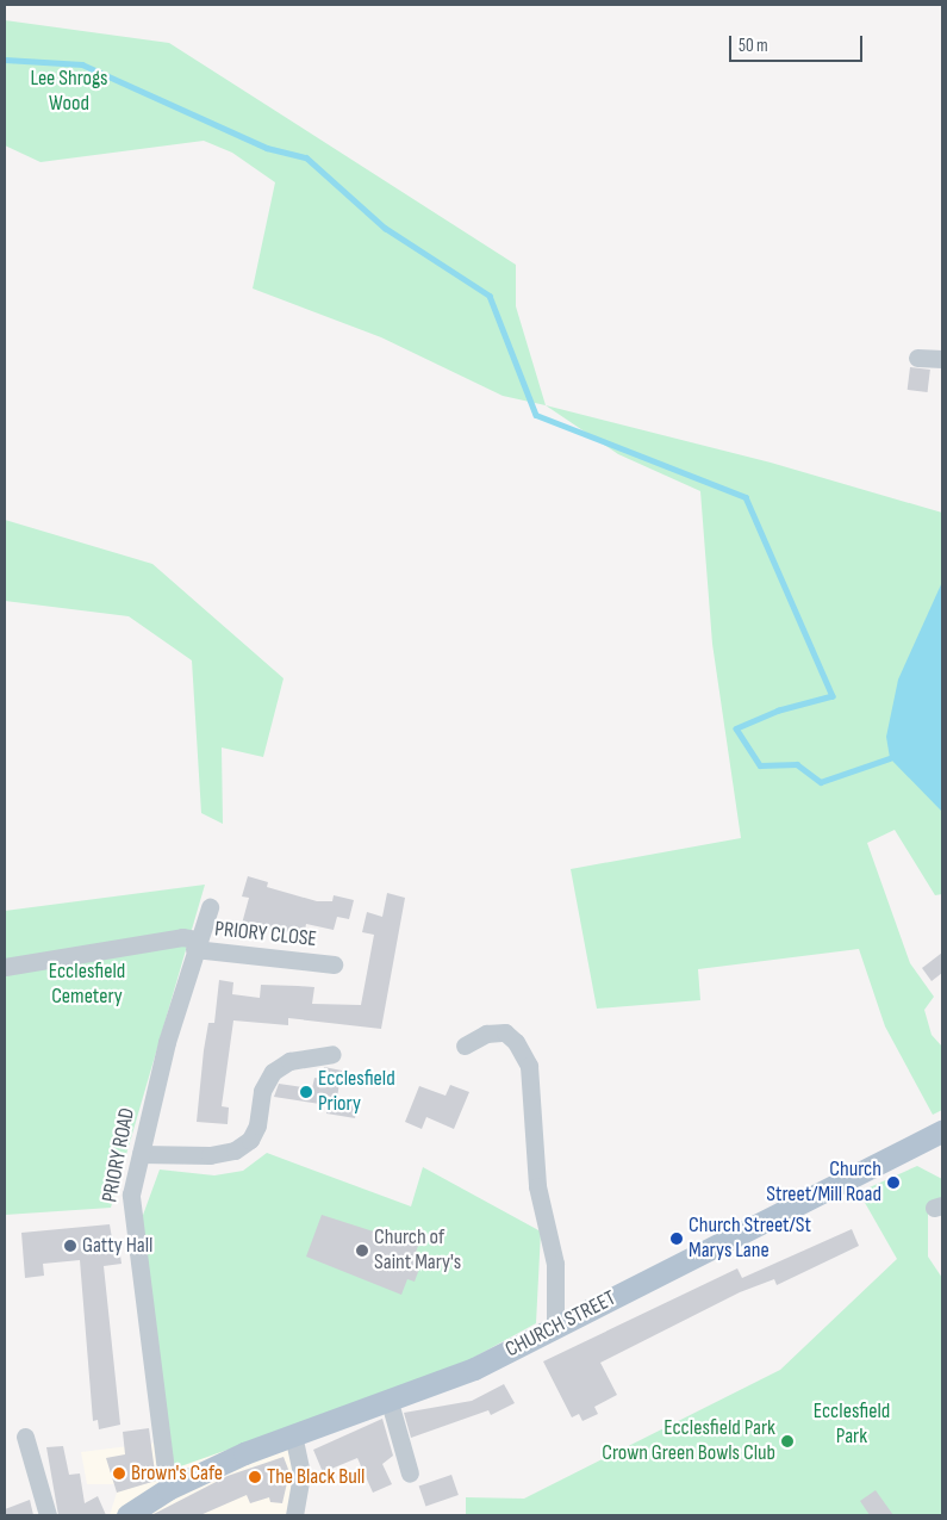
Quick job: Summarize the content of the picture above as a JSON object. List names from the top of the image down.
{
  "streets": {
    "main road": ["CHURCH STREET"],
    "street": ["PRIORY CLOSE", "PRIORY ROAD"]
  },
  "crossings": [
    ["PRIORY CLOSE", "PRIORY ROAD"],
    ["PRIORY ROAD", "CHURCH STREET"]
  ],
  "parks": ["Lee Shrogs Wood", "Ecclesfield Cemetery", "Ecclesfield Park"],
  "places": [
    "Ecclesfield Priory",
    "Church Street/Mill Road",
    "Church Street/St Marys Lane",
    "Gatty Hall",
    "Church of Saint Mary's",
    "Ecclesfield Park Crown Green Bowls Club",
    "Brown's Cafe",
    "The Black Bull"
  ],
  "scale_bar": "50 m"
}
